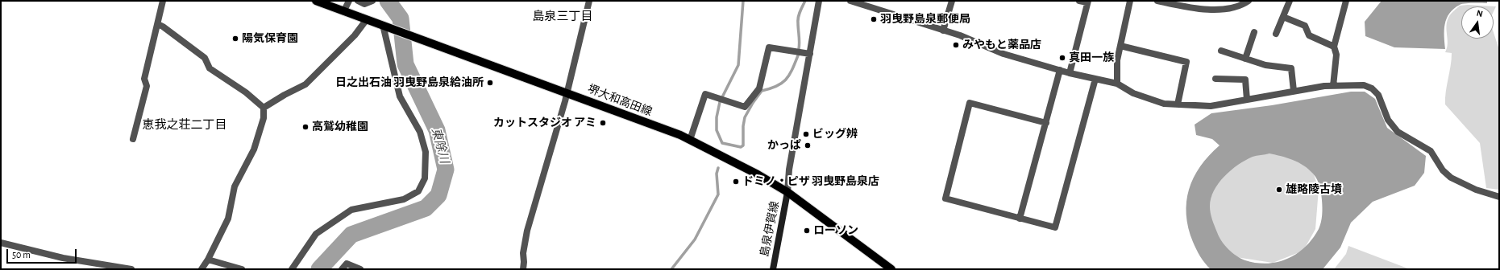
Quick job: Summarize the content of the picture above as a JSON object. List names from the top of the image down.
{
  "streets": {
    "main road": ["堺大和高田線", "島泉伊賀線"]
  },
  "crossings": [
    ["堺大和高田線", "島泉伊賀線"]
  ],
  "districts": ["島泉三丁目", "恵我之荘二丁目"],
  "water": ["東除川"],
  "places": [
    "羽曳野島泉郵便局",
    "陽気保育園",
    "みやもと薬品店",
    "真田一族",
    "日之出石油 羽曳野島泉給油所",
    "カットスタジオ アミ",
    "高鷲幼稚園",
    "ビッグ辨",
    "かっぱ",
    "ドミノ・ピザ 羽曳野島泉店",
    "雄略陵古墳",
    "ローソン"
  ],
  "scale_bar": "50 m",
  "north": "top"
}
